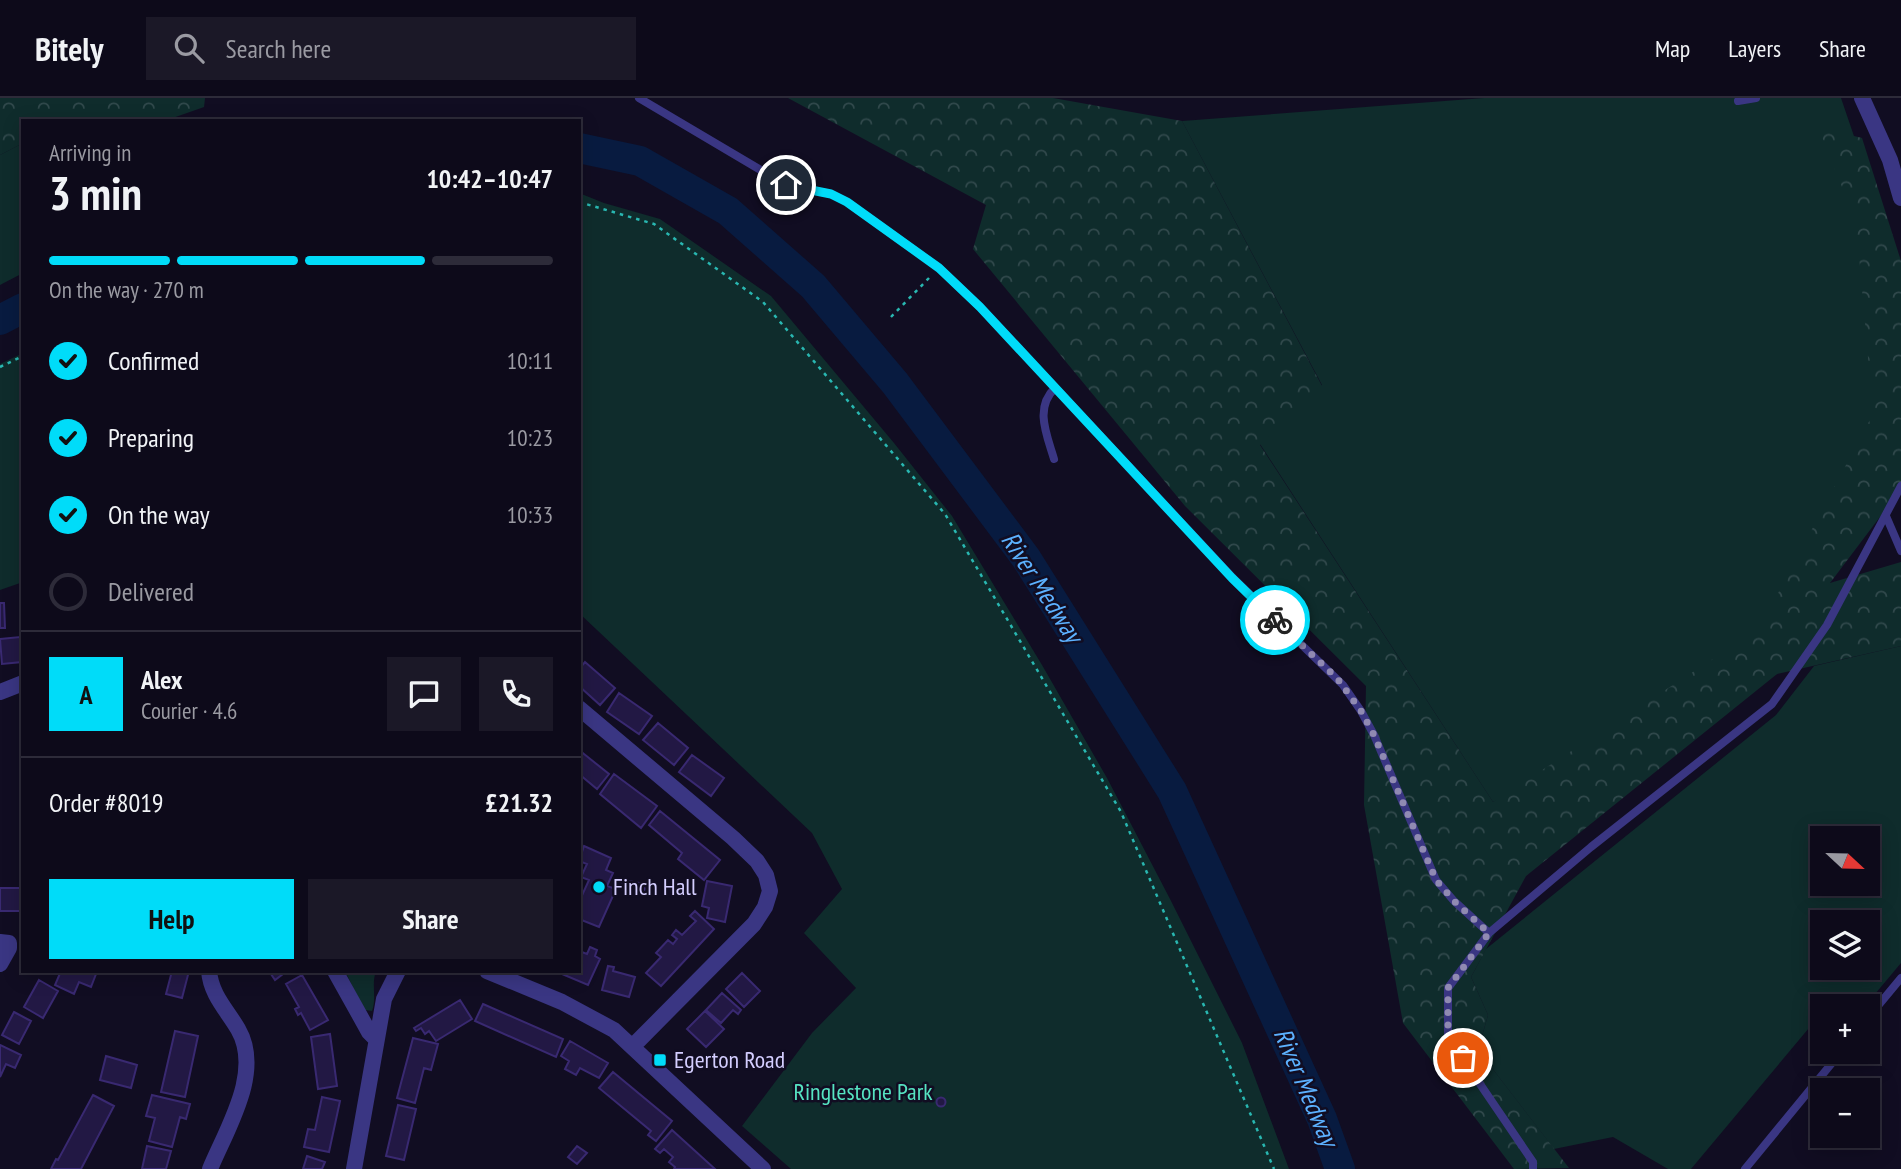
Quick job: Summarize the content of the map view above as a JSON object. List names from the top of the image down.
{
  "water": ["River Medway"],
  "parks": ["Ringlestone Park"],
  "places": {
    "other": ["Finch Hall"],
    "transit": ["Egerton Road"]
  },
  "north": "right",
  "page": {
    "header": "Bitely",
    "search": "Search here",
    "nav": ["Map", "Layers", "Share"],
    "heading": ["3 min", "Arriving in", "10:42–10:47"],
    "panel": [
      "Alex",
      "Courier · 4.6",
      "Order #8019",
      "£21.32"
    ],
    "bar": "On the way · 270 m",
    "list": [
      ["Confirmed", "10:11"],
      ["Preparing", "10:23"],
      ["On the way", "10:33"],
      "Delivered"
    ],
    "round": "A",
    "map_buttons": ["+", "−"],
    "buttons": ["Help", "Share"]
  }
}
